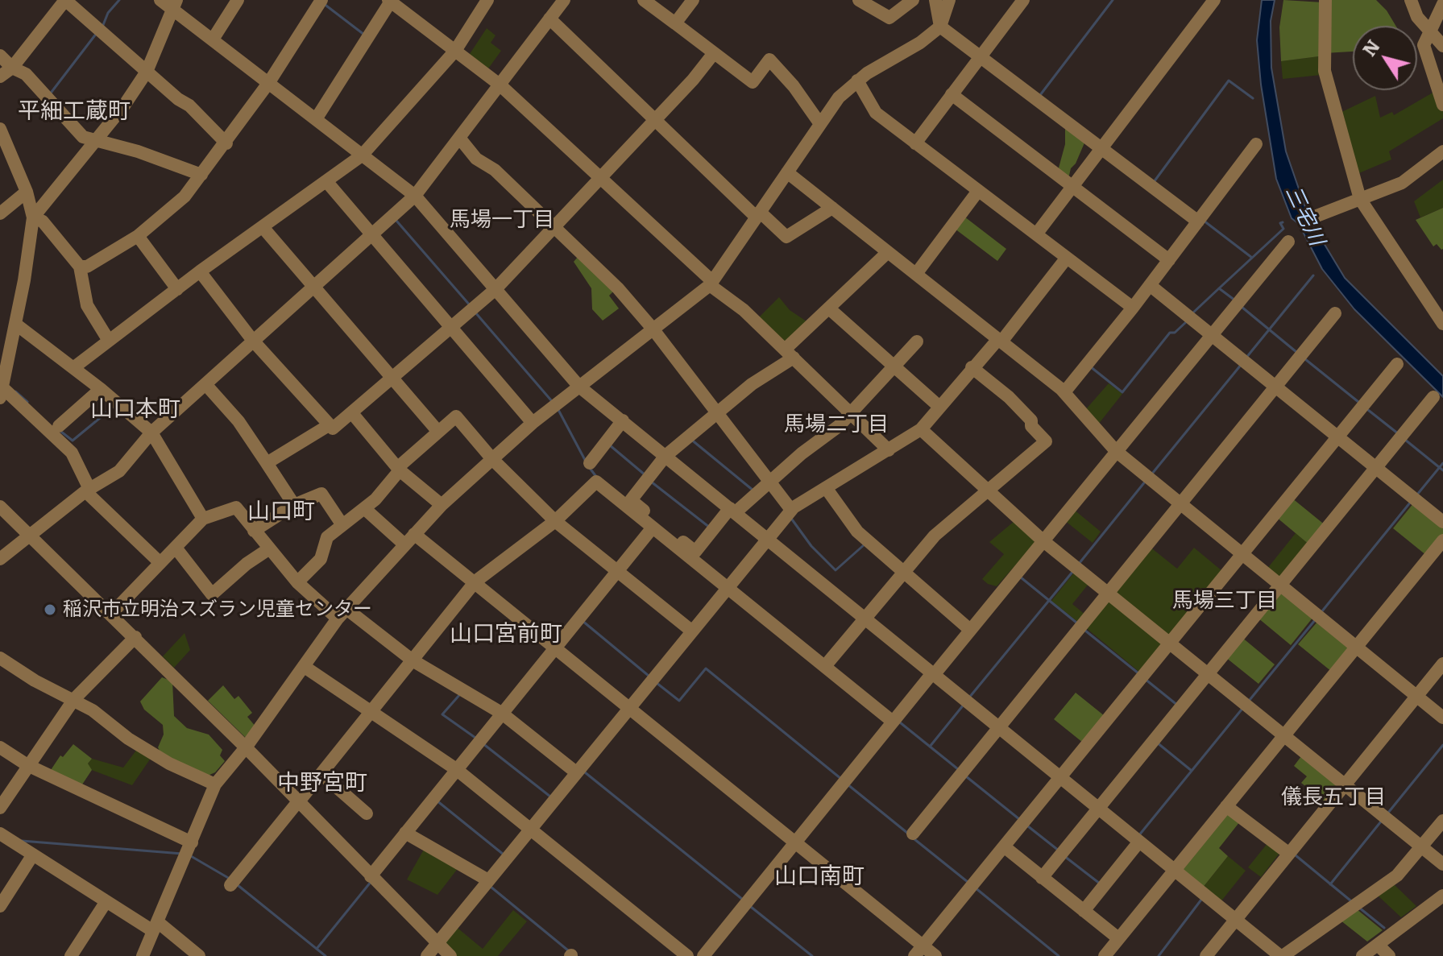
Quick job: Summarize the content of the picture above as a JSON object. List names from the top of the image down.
{
  "districts": [
    "平細工蔵町",
    "馬場一丁目",
    "山口本町",
    "馬場二丁目",
    "山口町",
    "馬場三丁目",
    "山口宮前町",
    "中野宮町",
    "儀長五丁目",
    "山口南町"
  ],
  "water": ["三宅川"],
  "places": ["稲沢市立明治スズラン児童センター"],
  "north": "top left"
}
